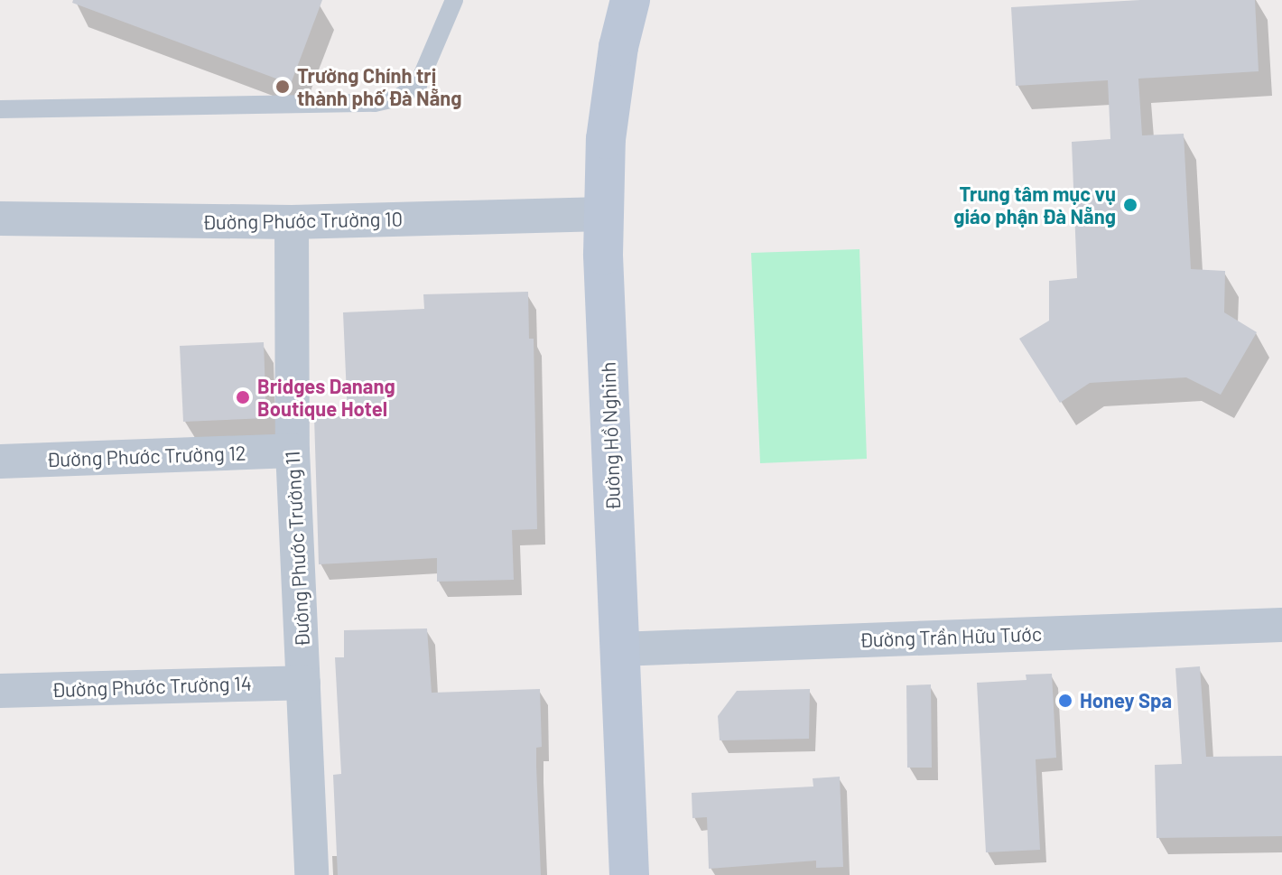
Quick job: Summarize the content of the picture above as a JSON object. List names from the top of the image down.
{
  "streets": {
    "street": [
      "Đường Phước Trường 10",
      "Đường Hồ Nghinh",
      "Đường Phước Trường 12",
      "Đường Phước Trường 11",
      "Đường Trần Hữu Tước",
      "Đường Phước Trường 14"
    ]
  },
  "crossings": [
    ["Đường Phước Trường 10", "Đường Hồ Nghinh"],
    ["Đường Phước Trường 10", "Đường Phước Trường 11"],
    ["Đường Hồ Nghinh", "Đường Trần Hữu Tước"],
    ["Đường Phước Trường 12", "Đường Phước Trường 11"],
    ["Đường Phước Trường 11", "Đường Phước Trường 14"]
  ],
  "places": [
    "Trường Chính trị thành phố Đà Nẵng",
    "Trung tâm mục vụ giáo phận Đà Nẵng",
    "Bridges Danang Boutique Hotel",
    "Honey Spa"
  ]
}
